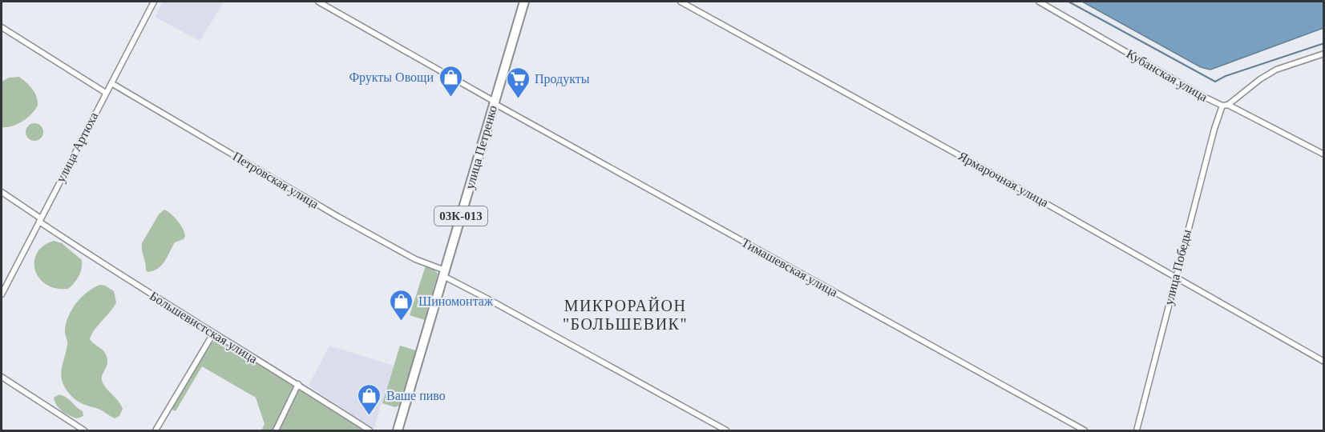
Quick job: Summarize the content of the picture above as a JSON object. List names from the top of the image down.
{
  "streets": {
    "main road": ["улица Петренко", "03К-013"],
    "street": [
      "Кубанская улица",
      "улица Артюха",
      "Ярмарочная улица",
      "Петровская улица",
      "Тимашевская улица",
      "улица Победы",
      "Большевистская улица"
    ]
  },
  "crossings": [
    ["Кубанская улица", "улица Победы"],
    ["улица Артюха", "Петровская улица"],
    ["улица Артюха", "Большевистская улица"],
    ["улица Петренко", "Петровская улица"],
    ["улица Петренко", "Тимашевская улица"],
    ["Ярмарочная улица", "улица Победы"]
  ],
  "districts": ["МИКРОРАЙОН \"БОЛЬШЕВИК\""],
  "places": {
    "shop": ["Фрукты Овощи", "Шиномонтаж", "Ваше пиво"],
    "supermarket": ["Продукты"]
  }
}
